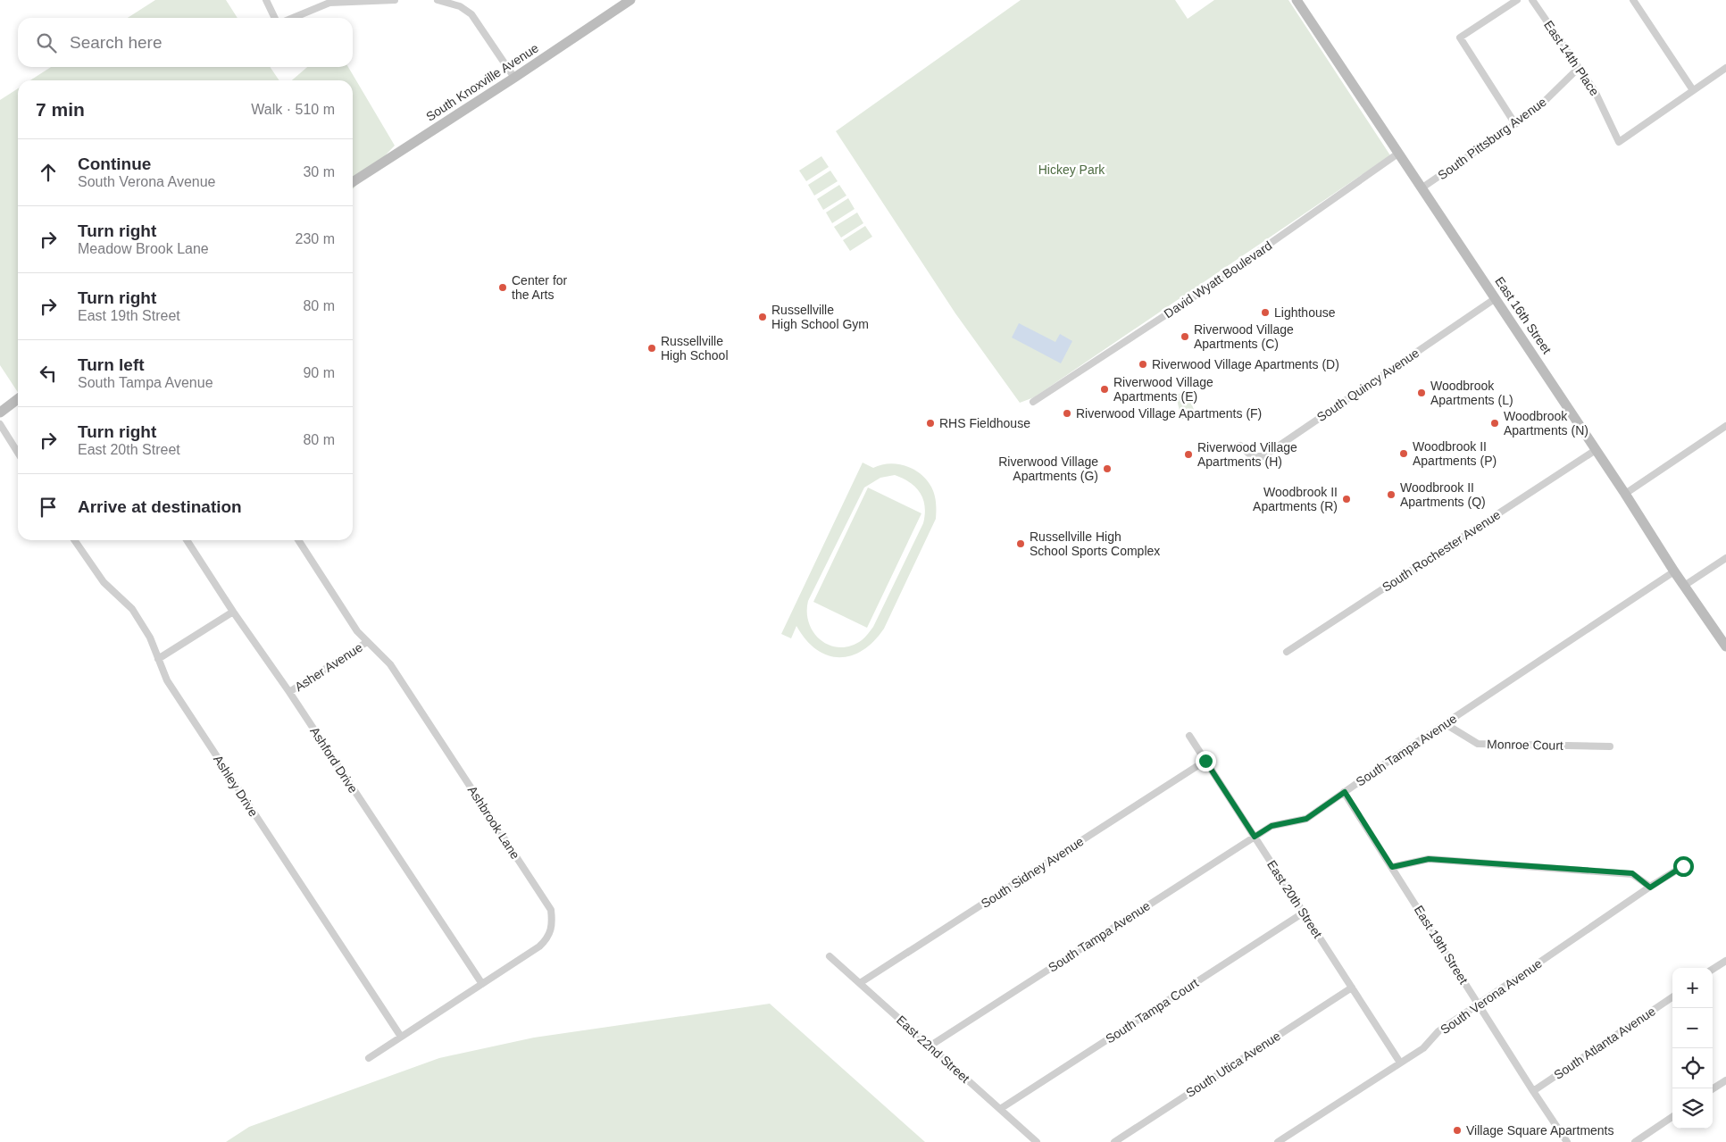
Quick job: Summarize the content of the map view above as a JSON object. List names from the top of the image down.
{
  "streets": {
    "street": [
      "East 14th Place",
      "South Knoxville Avenue",
      "South Pittsburg Avenue",
      "David Wyatt Boulevard",
      "East 16th Street",
      "South Quincy Avenue",
      "South Rochester Avenue",
      "Asher Avenue",
      "Monroe Court",
      "South Tampa Avenue",
      "Ashford Drive",
      "Ashley Drive",
      "Ashbrook Lane",
      "South Sidney Avenue",
      "East 20th Street",
      "East 19th Street",
      "South Verona Avenue",
      "South Tampa Court",
      "South Atlanta Avenue",
      "East 22nd Street",
      "South Utica Avenue"
    ]
  },
  "crossings": [
    ["East 14th Place", "South Pittsburg Avenue"],
    ["South Pittsburg Avenue", "East 16th Street"],
    ["David Wyatt Boulevard", "East 16th Street"],
    ["East 16th Street", "South Quincy Avenue"],
    ["East 16th Street", "South Rochester Avenue"],
    ["East 16th Street", "South Tampa Avenue"],
    ["Asher Avenue", "Ashford Drive"],
    ["Asher Avenue", "Ashbrook Lane"],
    ["Monroe Court", "South Tampa Avenue"],
    ["South Tampa Avenue", "East 20th Street"],
    ["South Tampa Avenue", "East 19th Street"],
    ["South Tampa Avenue", "East 22nd Street"],
    ["Ashford Drive", "Ashbrook Lane"],
    ["Ashley Drive", "Ashbrook Lane"],
    ["South Sidney Avenue", "East 20th Street"],
    ["South Sidney Avenue", "East 22nd Street"],
    ["East 20th Street", "South Verona Avenue"],
    ["East 20th Street", "South Tampa Court"],
    ["East 20th Street", "South Utica Avenue"],
    ["East 19th Street", "South Verona Avenue"],
    ["East 19th Street", "South Atlanta Avenue"],
    ["South Tampa Court", "East 22nd Street"]
  ],
  "parks": ["Hickey Park"],
  "places": [
    "Center for the Arts",
    "Lighthouse",
    "Russellville High School Gym",
    "Riverwood Village Apartments (C)",
    "Russellville High School",
    "Riverwood Village Apartments (D)",
    "Riverwood Village Apartments (E)",
    "Woodbrook Apartments (L)",
    "Riverwood Village Apartments (F)",
    "RHS Fieldhouse",
    "Woodbrook Apartments (N)",
    "Woodbrook II Apartments (P)",
    "Riverwood Village Apartments (H)",
    "Riverwood Village Apartments (G)",
    "Woodbrook II Apartments (Q)",
    "Woodbrook II Apartments (R)",
    "Russellville High School Sports Complex",
    "Village Square Apartments"
  ],
  "page": {
    "search": "Search here",
    "heading": ["7 min", "Walk · 510 m"],
    "list": [
      ["Continue", "South Verona Avenue", "30 m"],
      ["Turn right", "Meadow Brook Lane", "230 m"],
      ["Turn right", "East 19th Street", "80 m"],
      ["Turn left", "South Tampa Avenue", "90 m"],
      ["Turn right", "East 20th Street", "80 m"],
      "Arrive at destination"
    ],
    "map_buttons": ["+", "−"]
  }
}
